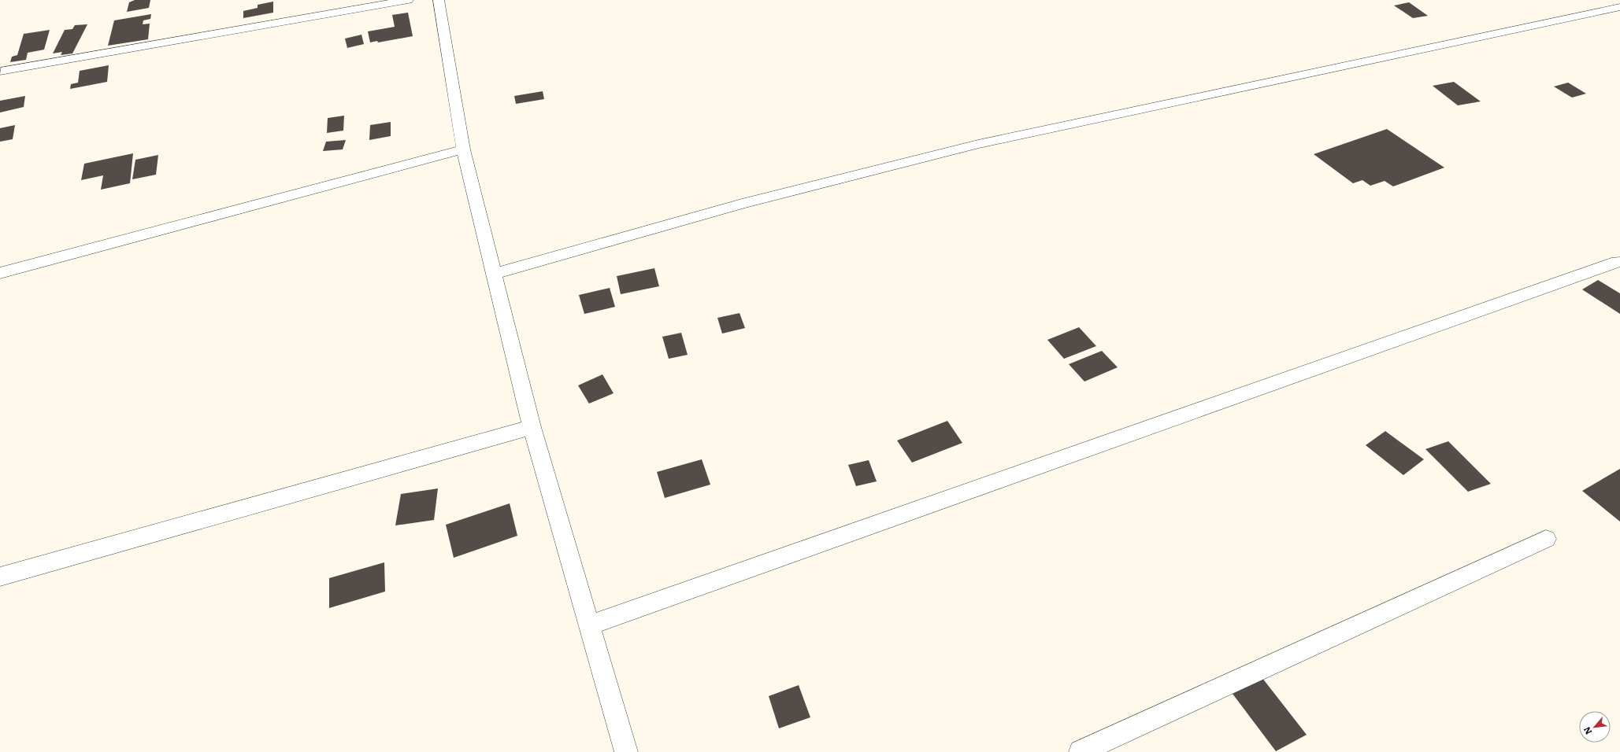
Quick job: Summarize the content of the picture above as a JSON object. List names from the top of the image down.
{
  "north": "bottom left"
}
